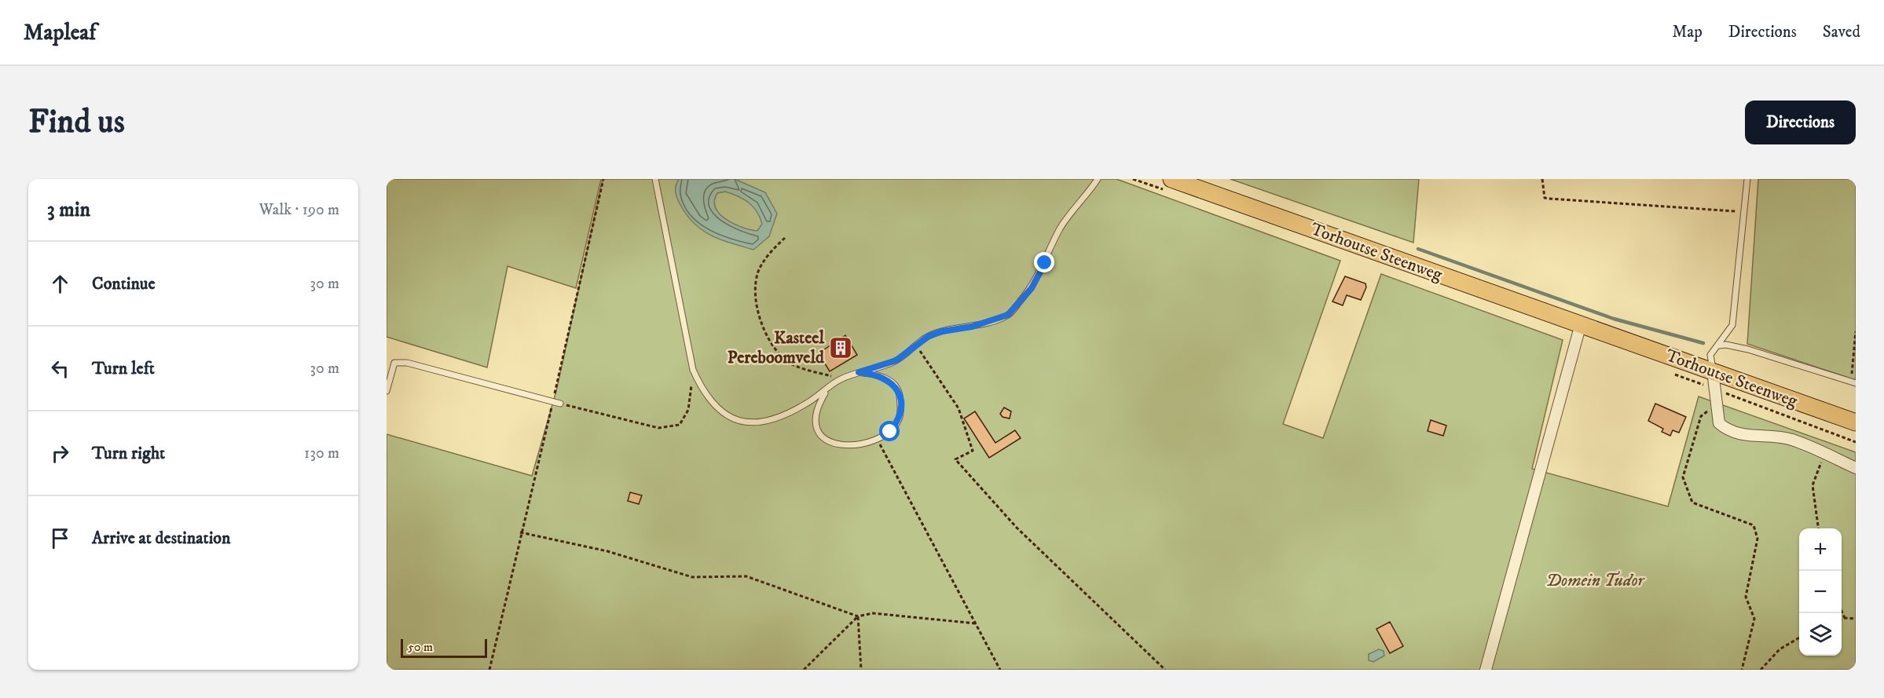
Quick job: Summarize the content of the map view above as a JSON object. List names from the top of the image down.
{
  "streets": {
    "main road": ["Torhoutse Steenweg"]
  },
  "parks": ["Domein Tudor"],
  "places": {
    "building": ["Kasteel Pereboomveld"]
  },
  "scale_bar": "50 m",
  "page": {
    "header": "Mapleaf",
    "nav": ["Map", "Directions", "Saved"],
    "buttons": "Directions",
    "title": "Find us",
    "heading": ["3 min", "Walk · 190 m"],
    "list": [
      ["Continue", "30 m"],
      ["Turn left", "30 m"],
      ["Turn right", "130 m"],
      "Arrive at destination"
    ],
    "map_buttons": ["+", "−"],
    "scale": "50 m"
  }
}
